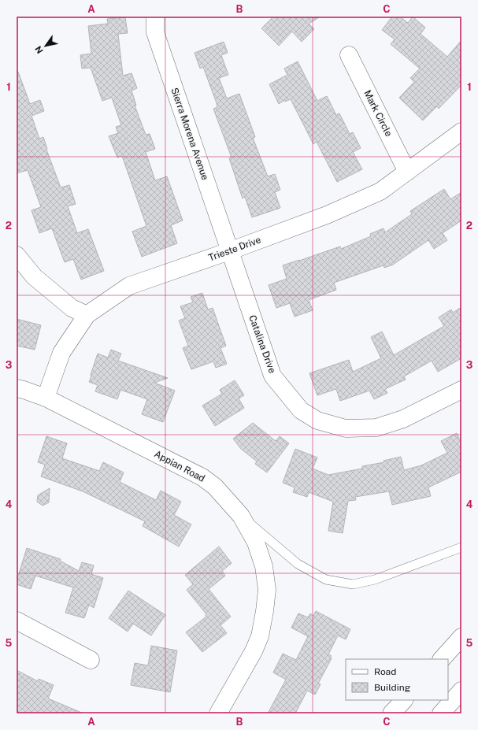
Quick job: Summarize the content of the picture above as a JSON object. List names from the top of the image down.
{
  "streets": {
    "street": [
      "Mark Circle",
      "Sierra Morena Avenue",
      "Trieste Drive",
      "Catalina Drive",
      "Appian Road"
    ]
  },
  "crossings": [
    ["Mark Circle", "Trieste Drive"],
    ["Sierra Morena Avenue", "Trieste Drive"],
    ["Sierra Morena Avenue", "Catalina Drive"],
    ["Trieste Drive", "Catalina Drive"],
    ["Trieste Drive", "Appian Road"]
  ],
  "legend": ["Road", "Building"],
  "north": "bottom left",
  "grid": {
    "columns": ["A", "B", "C"],
    "rows": [
      "1",
      "2",
      "3",
      "4",
      "5"
    ]
  }
}
